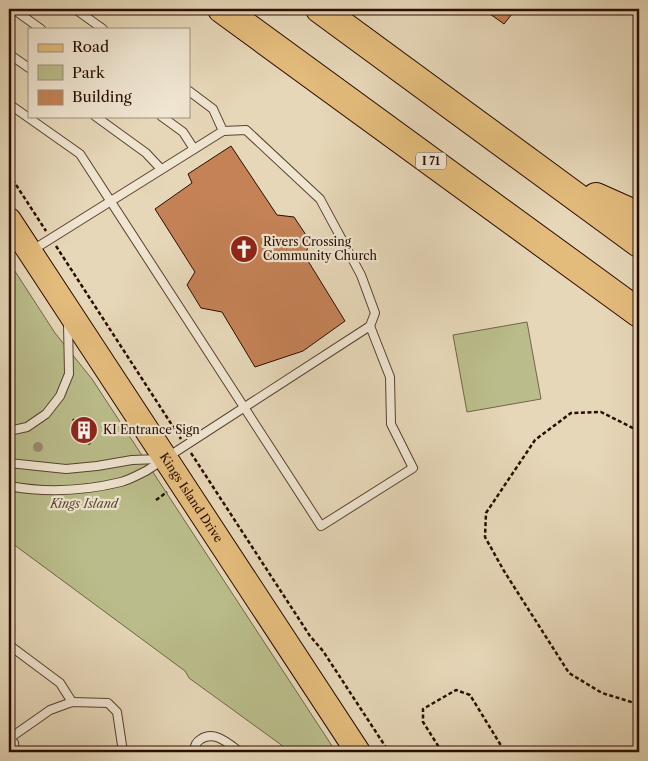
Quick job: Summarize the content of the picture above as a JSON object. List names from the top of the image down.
{
  "streets": {
    "highway": ["I 71"],
    "main road": ["Kings Island Drive"]
  },
  "parks": ["Kings Island"],
  "places": {
    "church": ["Rivers Crossing Community Church"],
    "building": ["KI Entrance Sign"]
  },
  "legend": ["Road", "Park", "Building"]
}
